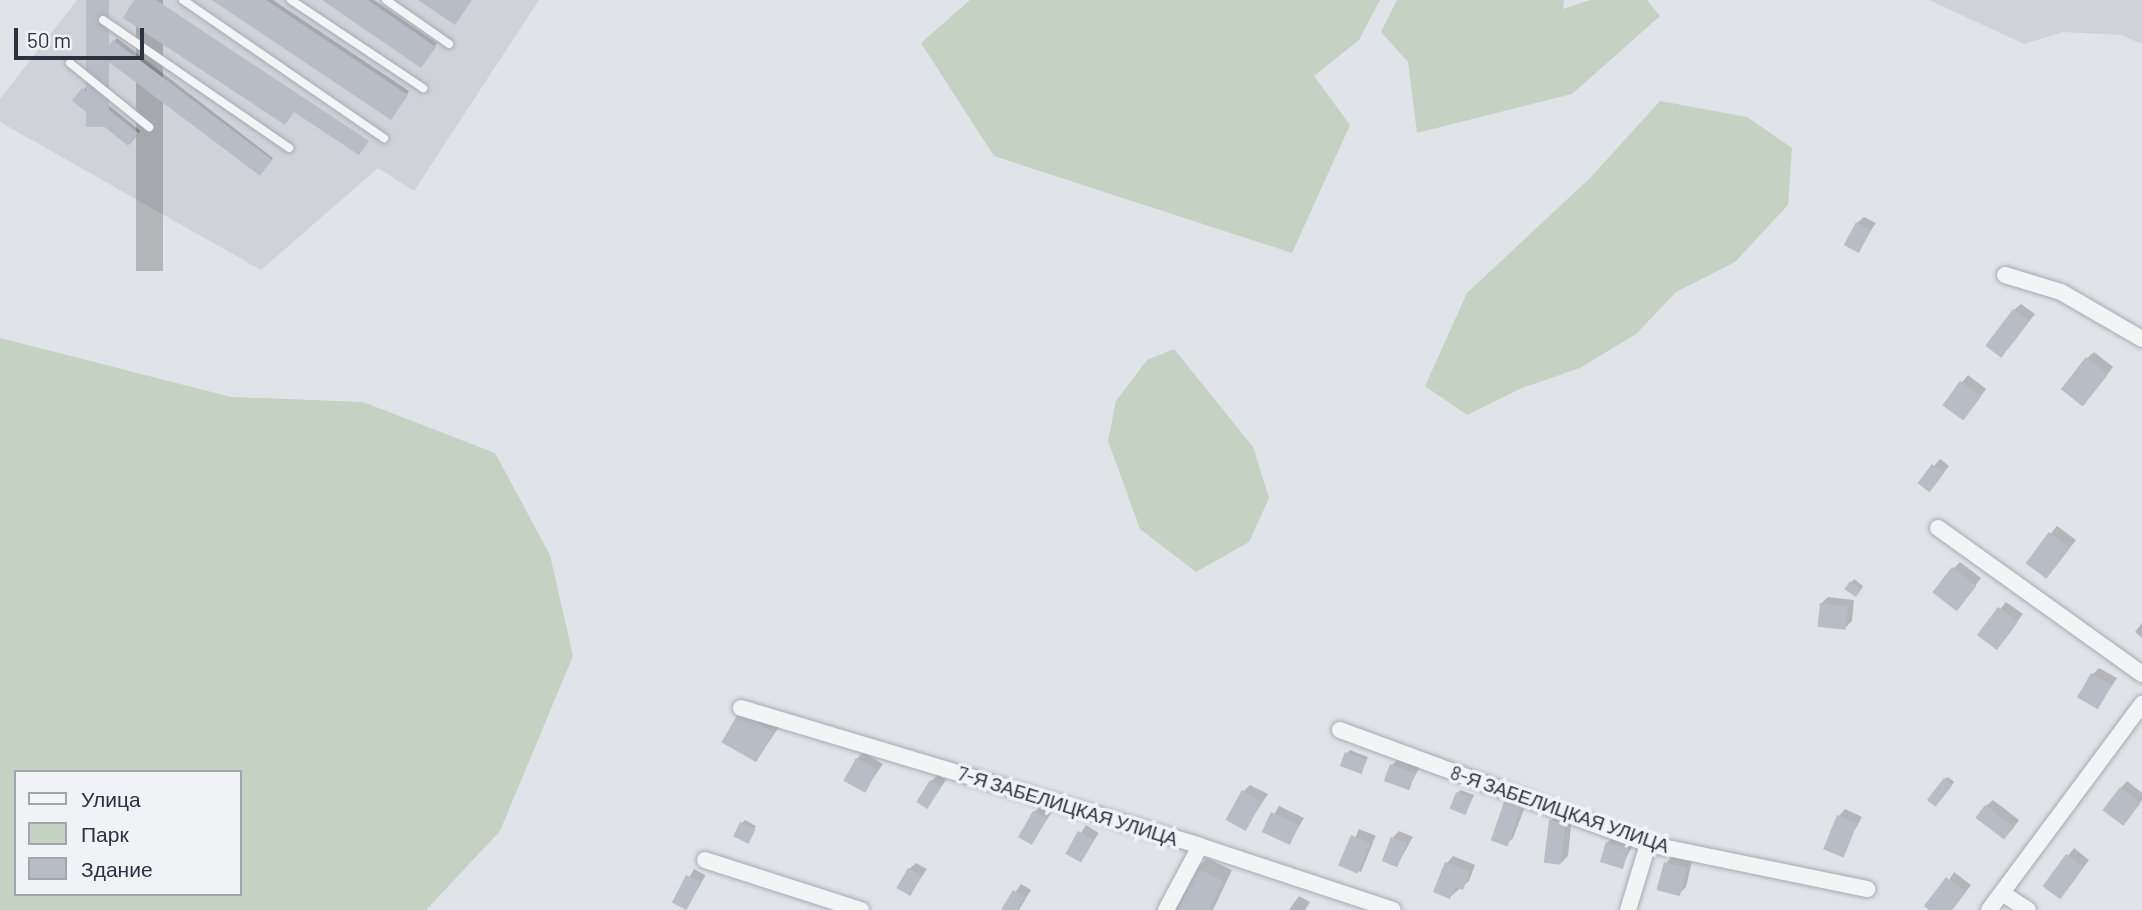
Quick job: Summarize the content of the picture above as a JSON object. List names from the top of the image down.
{
  "streets": {
    "street": ["7-Я ЗАБЕЛИЦКАЯ УЛИЦА", "8-Я ЗАБЕЛИЦКАЯ УЛИЦА"]
  },
  "legend": ["Улица", "Парк", "Здание"],
  "scale_bar": "50 m"
}
